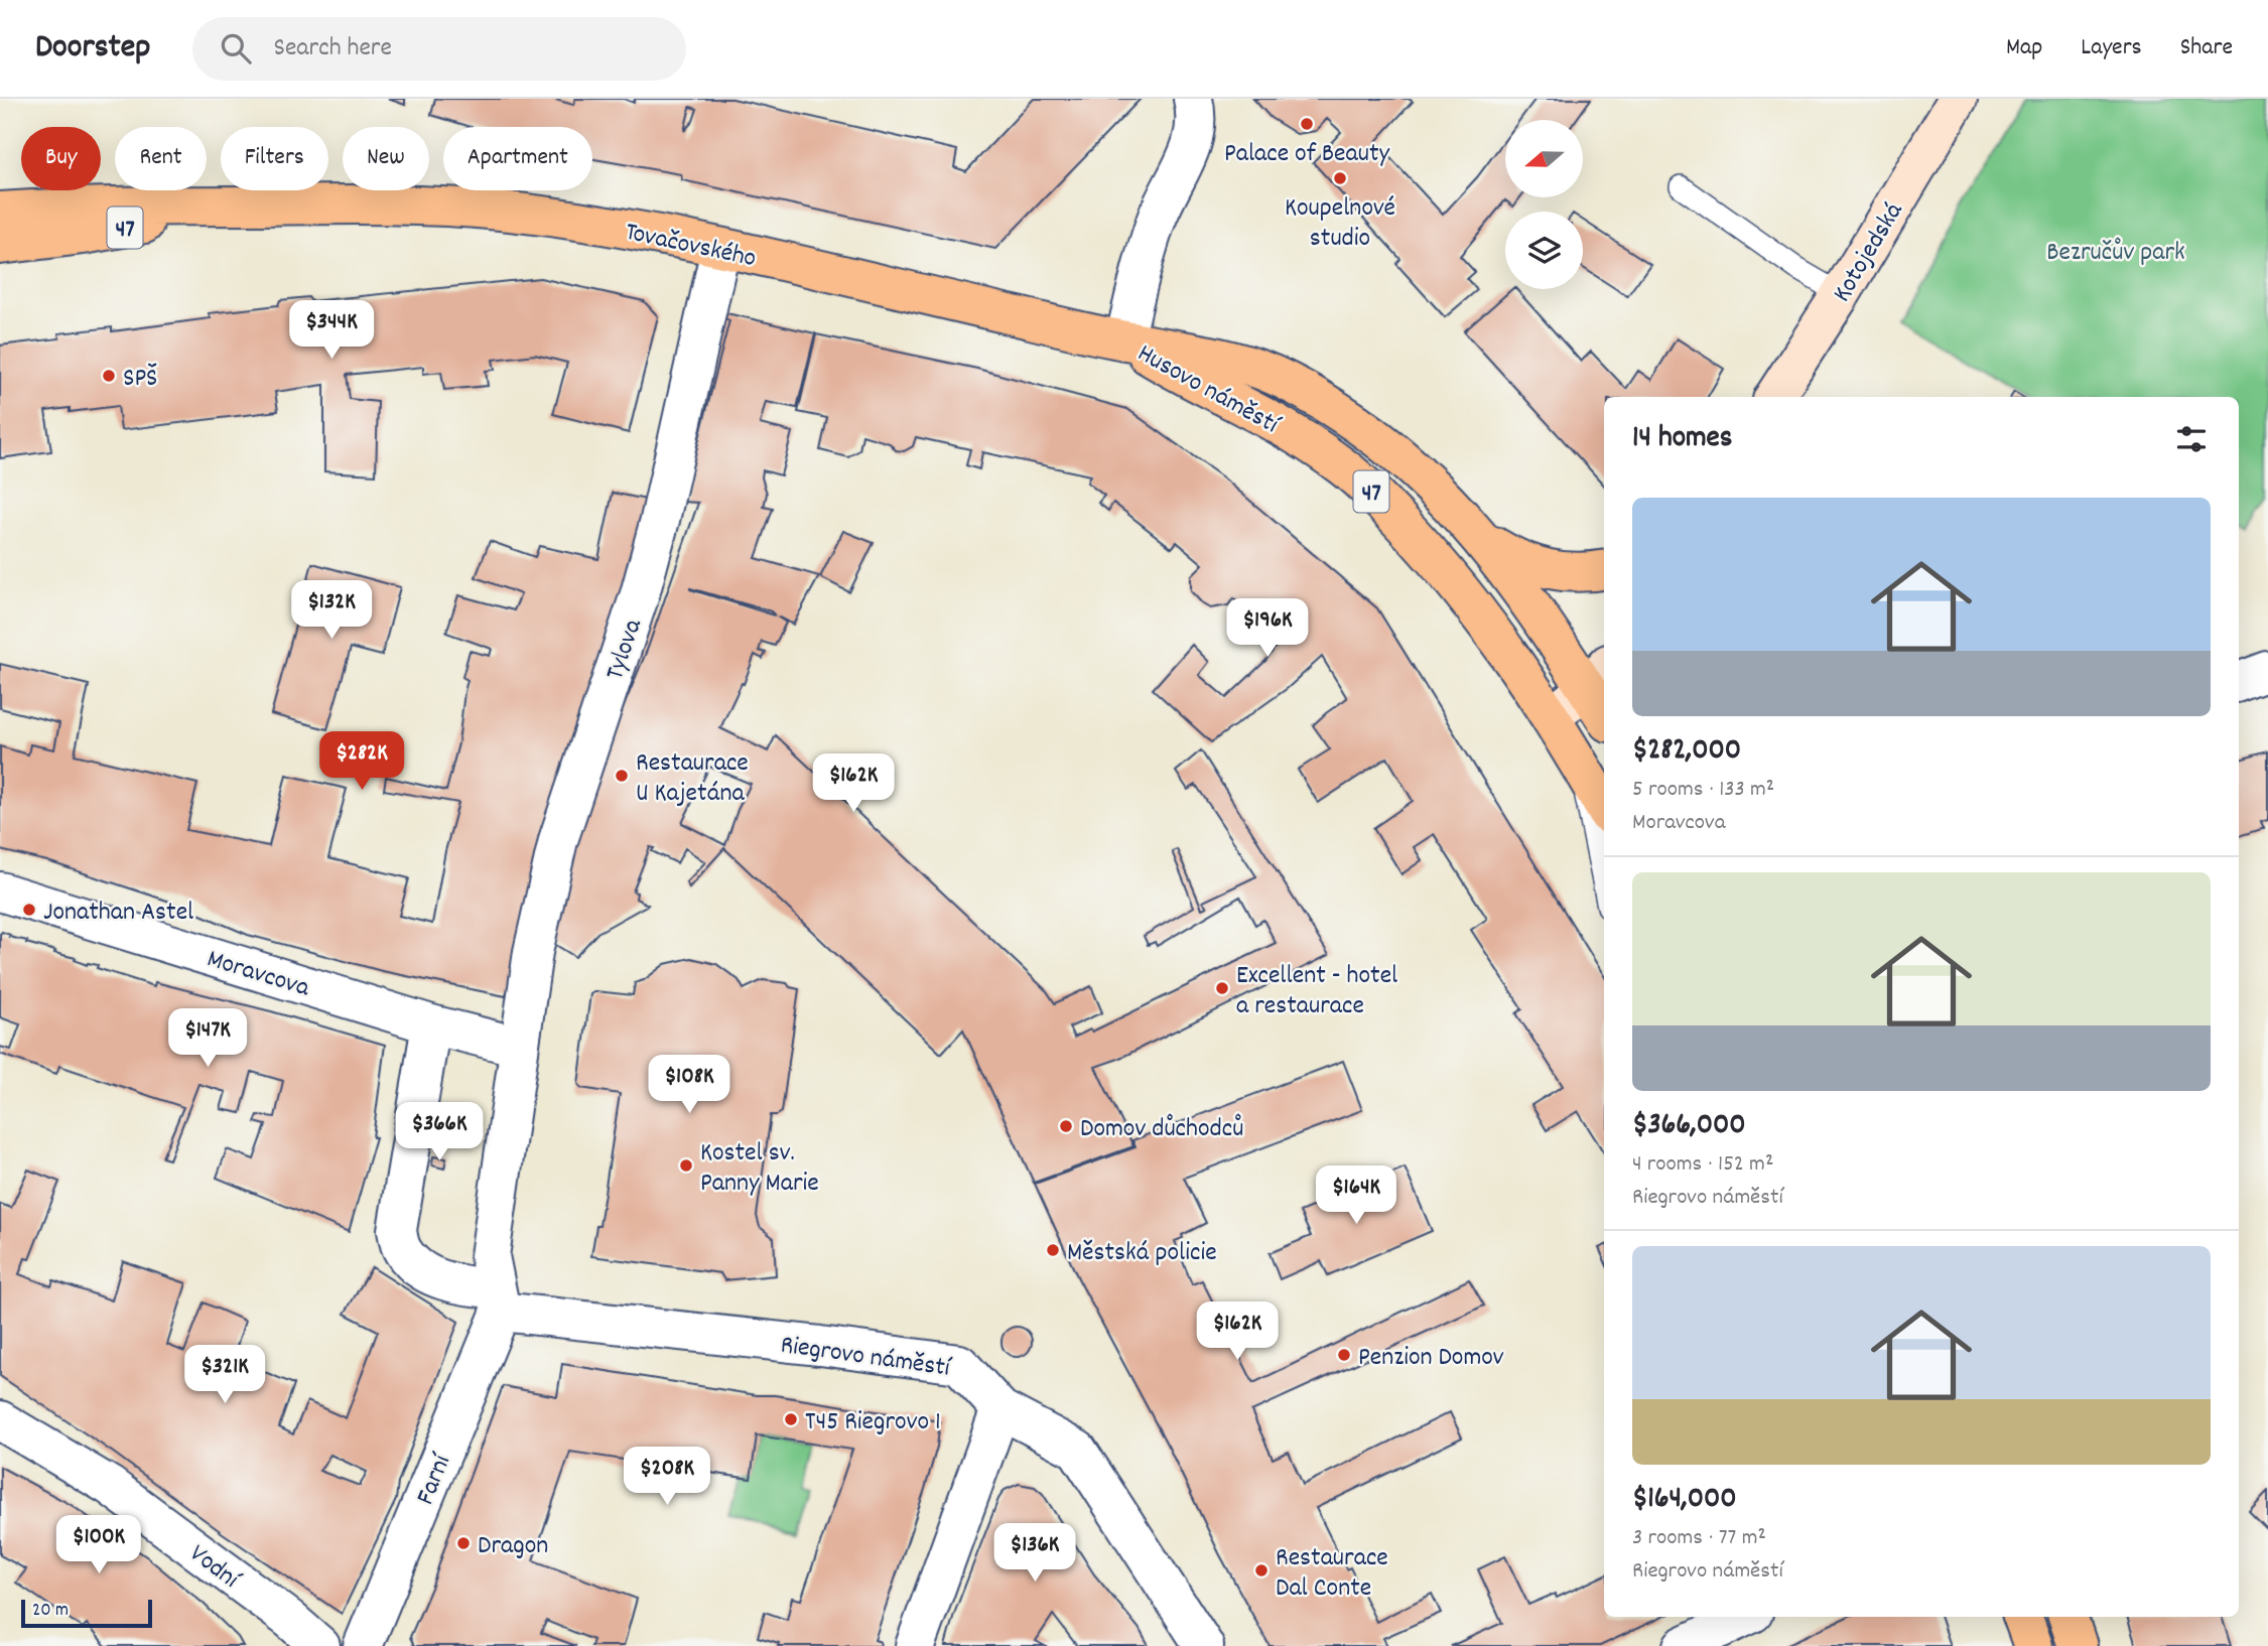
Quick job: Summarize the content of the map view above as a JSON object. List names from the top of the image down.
{
  "streets": {
    "main road": [
      "47",
      "Tovačovského",
      "Kotojedská",
      "Husovo náměstí"
    ],
    "street": [
      "Tylova",
      "Moravcova",
      "Riegrovo náměstí",
      "Farní",
      "Vodní"
    ]
  },
  "crossings": [
    ["47", "Husovo náměstí"],
    ["Tovačovského", "Husovo náměstí"],
    ["Tovačovského", "Tylova"],
    ["Tylova", "Moravcova"],
    ["Moravcova", "Riegrovo náměstí"],
    ["Riegrovo náměstí", "Farní"]
  ],
  "parks": ["Bezručův park"],
  "places": [
    "Palace of Beauty",
    "Koupelnové studio",
    "SPŠ",
    "Restaurace U Kajetána",
    "Jonathan Astel",
    "Excellent - hotel a restaurace",
    "Domov důchodců",
    "Kostel sv. Panny Marie",
    "Městská policie",
    "Penzion Domov",
    "T45 Riegrovo 1",
    "Dragon",
    "Restaurace Dal Conte"
  ],
  "scale_bar": "20 m",
  "north": "left",
  "page": {
    "header": "Doorstep",
    "search": "Search here",
    "nav": ["Map", "Layers", "Share"],
    "chip": [
      "Buy",
      "Rent",
      "Filters",
      "New",
      "Apartment"
    ],
    "price": [
      "$344K",
      "$132K",
      "$196K",
      "$282K",
      "$162K",
      "$147K",
      "$108K",
      "$366K",
      "$164K",
      "$162K",
      "$321K",
      "$208K",
      "$100K",
      "$136K"
    ],
    "heading": "14 homes",
    "list": [
      {
        "name": "$282,000",
        "note": "5 rooms · 133 m² · Moravcova"
      },
      {
        "name": "$366,000",
        "note": "4 rooms · 152 m² · Riegrovo náměstí"
      },
      {
        "name": "$164,000",
        "note": "3 rooms · 77 m² · Riegrovo náměstí"
      }
    ],
    "scale": "20 m"
  }
}
